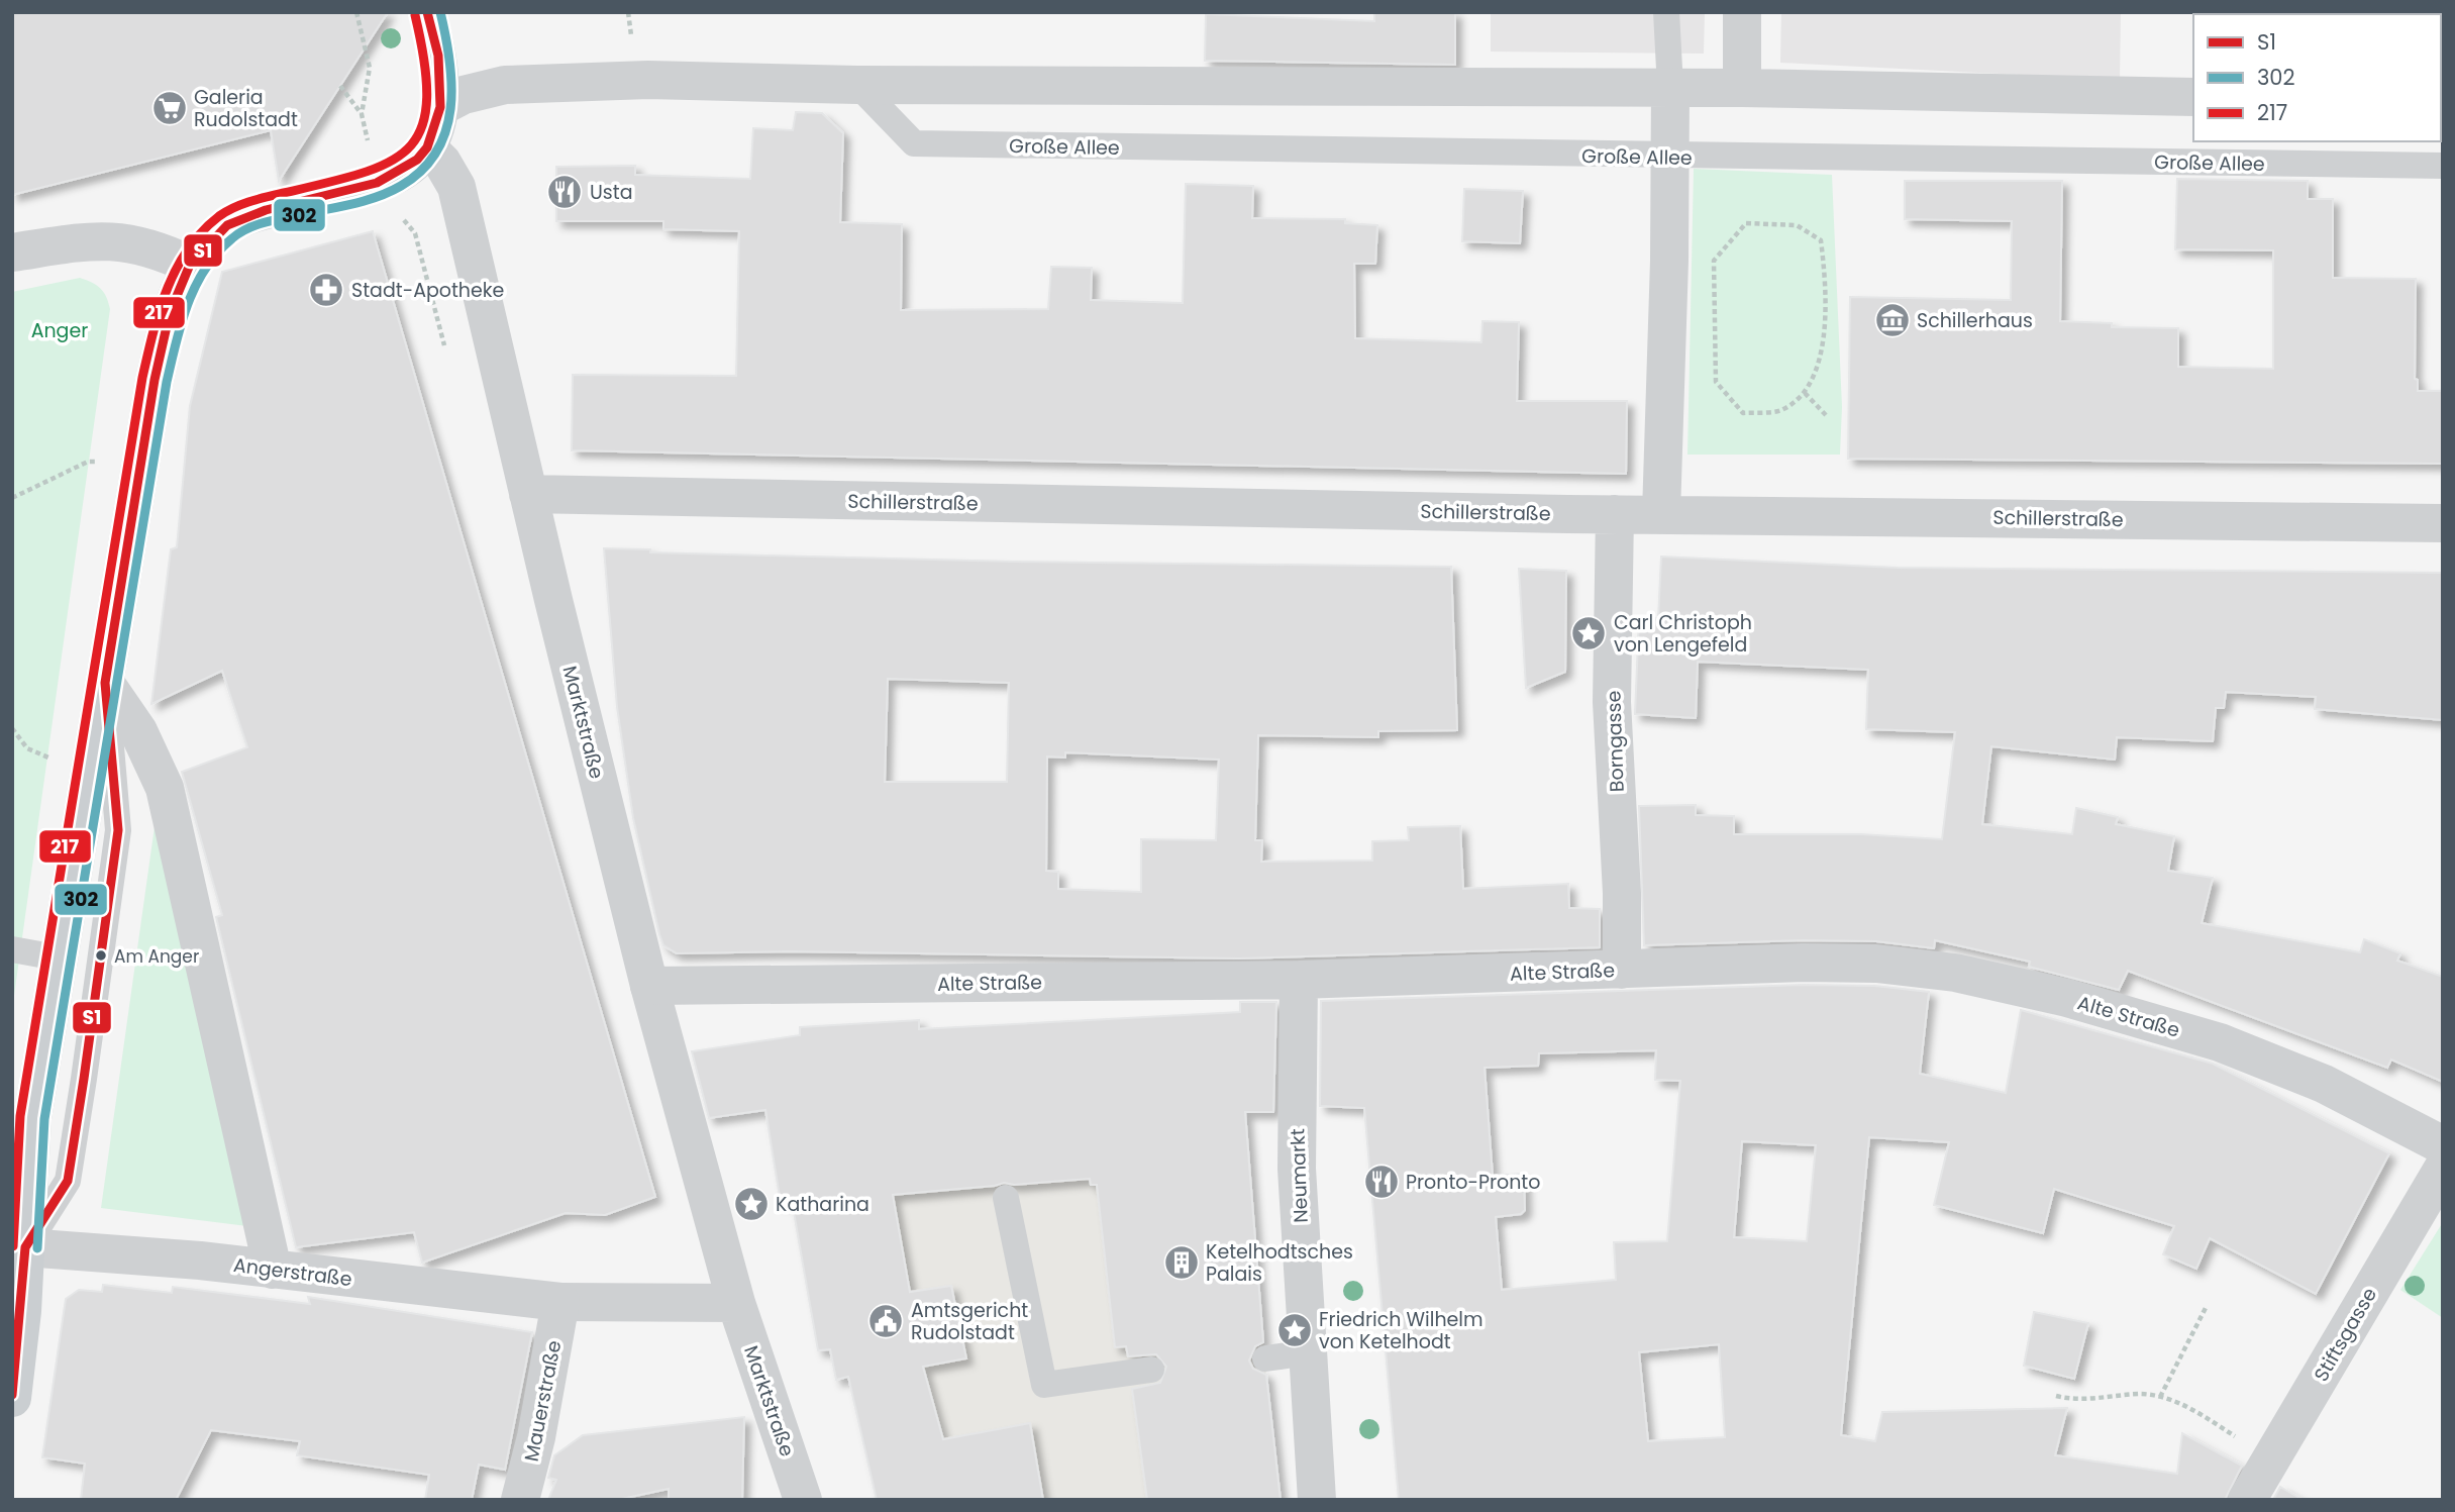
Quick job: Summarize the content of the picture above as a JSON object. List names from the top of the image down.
{
  "streets": {
    "street": [
      "Schillerstraße",
      "Marktstraße",
      "Borngasse",
      "Alte Straße",
      "Neumarkt",
      "Angerstraße",
      "Stiftsgasse",
      "Mauerstraße"
    ],
    "lane": ["Große Allee"]
  },
  "crossings": [
    ["Schillerstraße", "Marktstraße"],
    ["Schillerstraße", "Borngasse"],
    ["Marktstraße", "Alte Straße"],
    ["Borngasse", "Alte Straße"],
    ["Alte Straße", "Neumarkt"],
    ["Angerstraße", "Mauerstraße"]
  ],
  "parks": ["Anger"],
  "places": {
    "supermarket": ["Galeria Rudolstadt"],
    "restaurant": ["Usta", "Pronto-Pronto"],
    "pharmacy": ["Stadt-Apotheke"],
    "museum": ["Schillerhaus"],
    "place": ["Carl Christoph von Lengefeld", "Katharina", "Friedrich Wilhelm von Ketelhodt"],
    "other": ["Am Anger"],
    "building": ["Ketelhodtsches Palais"],
    "public building": ["Amtsgericht Rudolstadt"]
  },
  "lines": ["transit line S1", "transit line 302", "transit line 217"],
  "legend": ["S1", "302", "217"]
}
